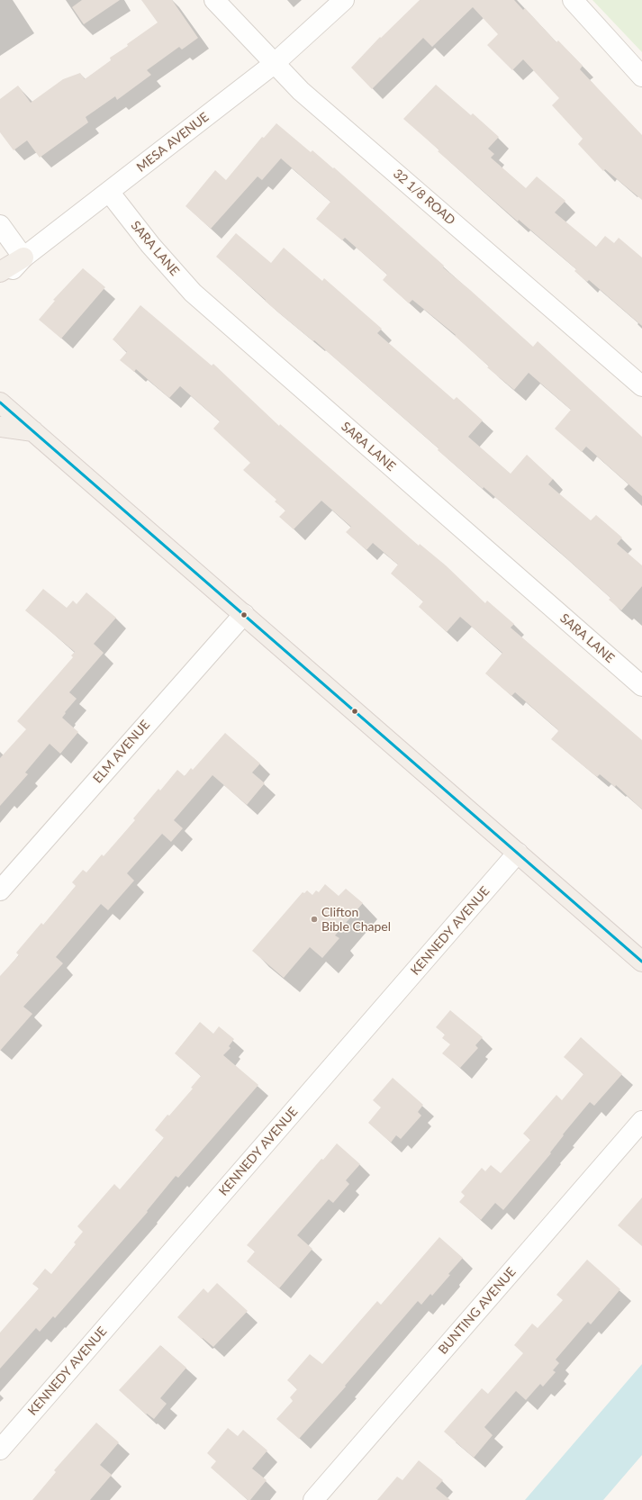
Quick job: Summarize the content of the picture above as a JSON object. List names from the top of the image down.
{
  "streets": {
    "street": [
      "MESA AVENUE",
      "32 1/8 ROAD",
      "SARA LANE",
      "ELM AVENUE",
      "KENNEDY AVENUE",
      "BUNTING AVENUE"
    ]
  },
  "crossings": [
    ["MESA AVENUE", "32 1/8 ROAD"],
    ["MESA AVENUE", "SARA LANE"]
  ],
  "places": ["Clifton Bible Chapel"]
}
